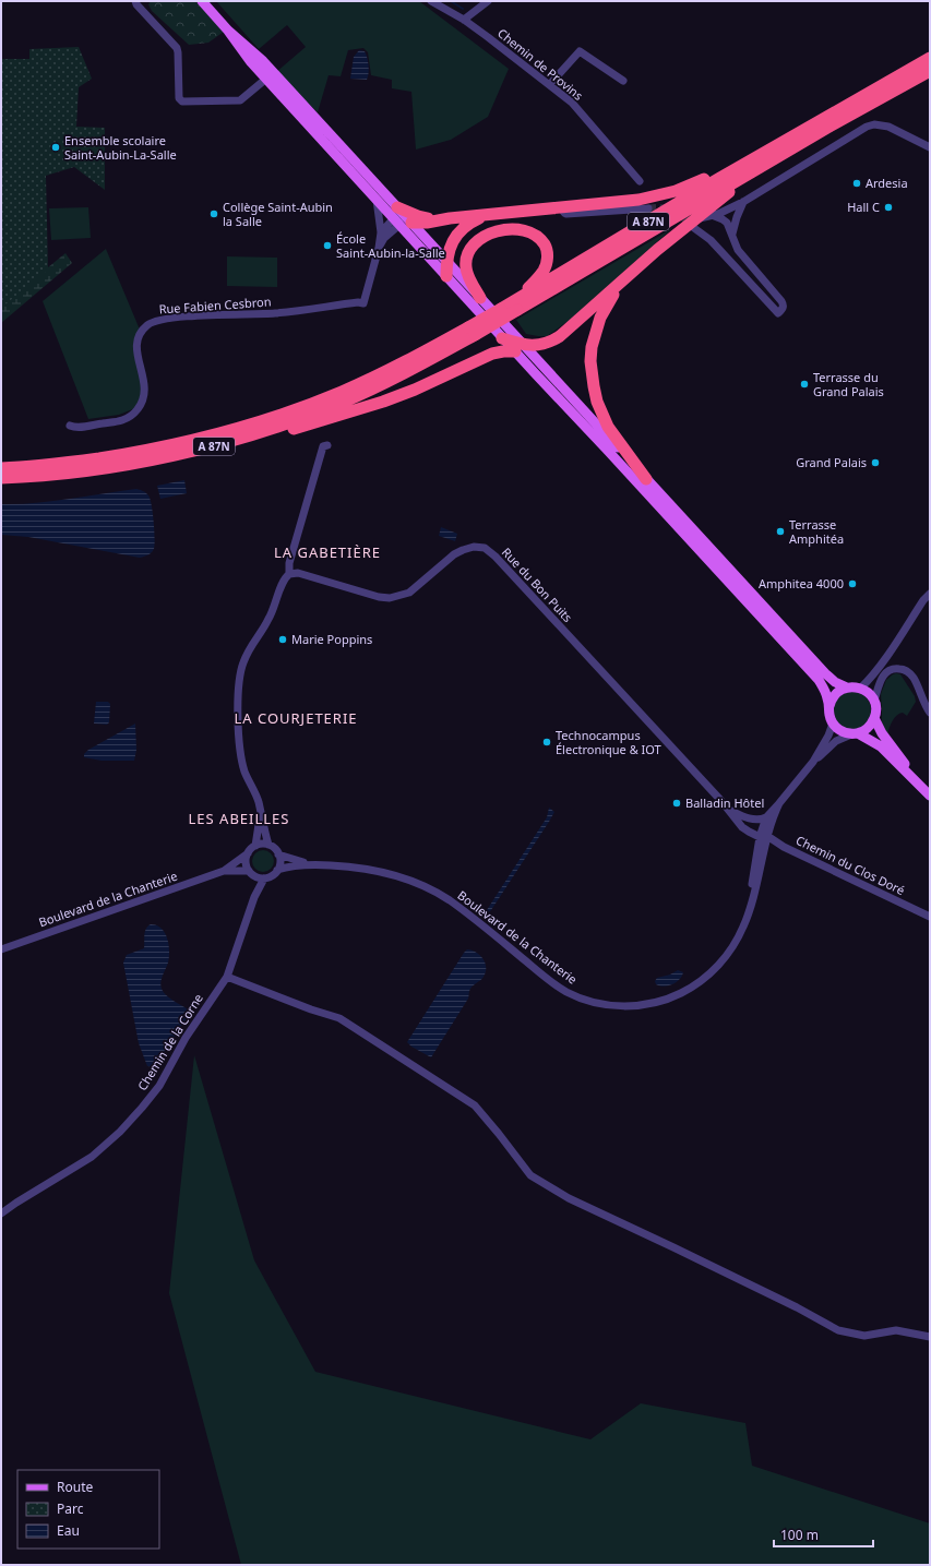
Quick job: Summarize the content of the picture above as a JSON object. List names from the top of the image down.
{
  "streets": {
    "highway": ["A 87N"],
    "street": [
      "Chemin de Provins",
      "Rue Fabien Cesbron",
      "Rue du Bon Puits",
      "Chemin du Clos Doré",
      "Boulevard de la Chanterie",
      "Chemin de la Corne"
    ]
  },
  "crossings": [
    ["Rue du Bon Puits", "Chemin du Clos Doré"],
    ["Rue du Bon Puits", "Boulevard de la Chanterie"],
    ["Chemin du Clos Doré", "Boulevard de la Chanterie"],
    ["Boulevard de la Chanterie", "Chemin de la Corne"]
  ],
  "districts": ["LA GABETIÈRE", "LA COURJETERIE", "LES ABEILLES"],
  "places": [
    "Ensemble scolaire Saint-Aubin-La-Salle",
    "Ardesia",
    "Hall C",
    "Collège Saint-Aubin la Salle",
    "École Saint-Aubin-la-Salle",
    "Terrasse du Grand Palais",
    "Grand Palais",
    "Terrasse Amphitéa",
    "Amphitea 4000",
    "Marie Poppins",
    "Technocampus Électronique & IOT",
    "Balladin Hôtel"
  ],
  "legend": ["Route", "Parc", "Eau"],
  "scale_bar": "100 m"
}
